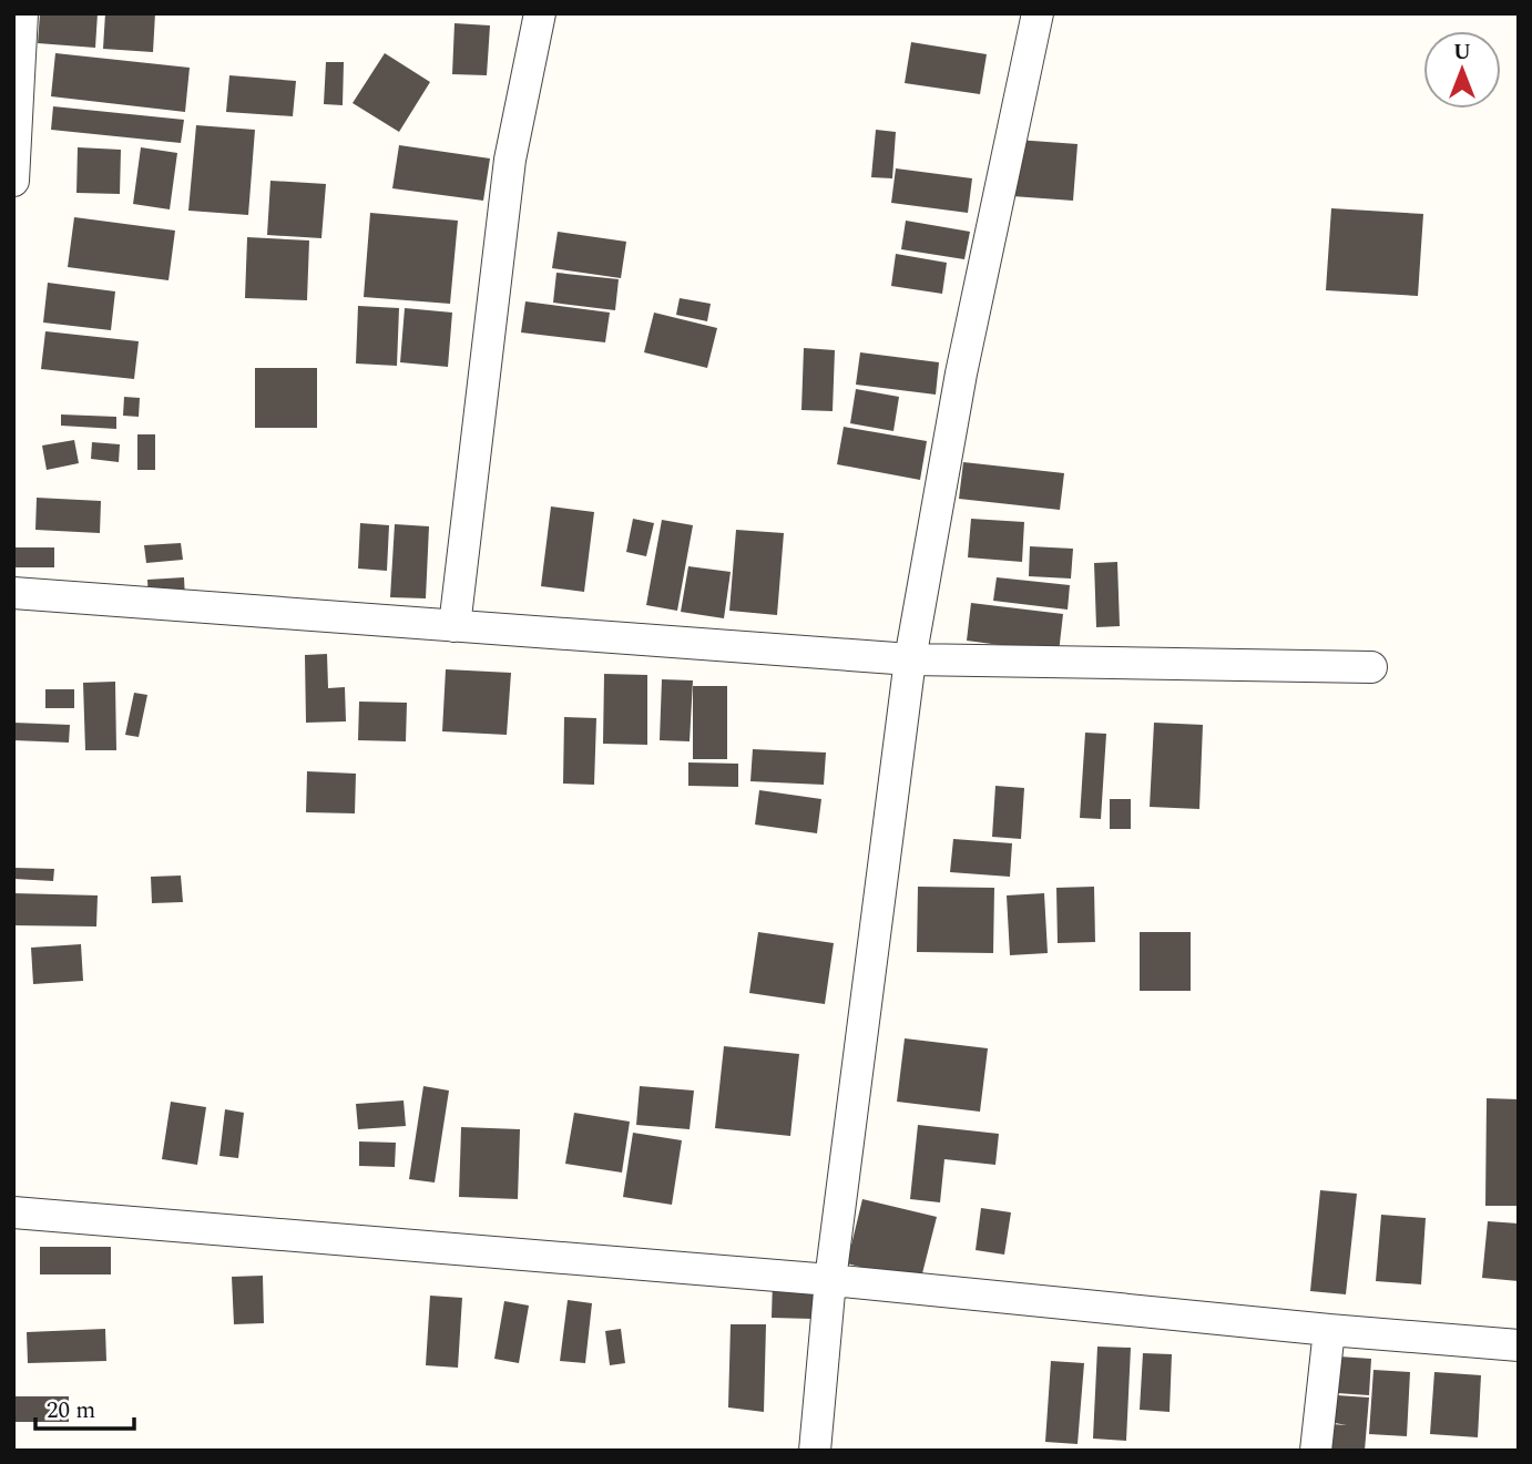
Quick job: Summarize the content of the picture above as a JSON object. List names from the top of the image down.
{
  "scale_bar": "20 m",
  "north": "top"
}
